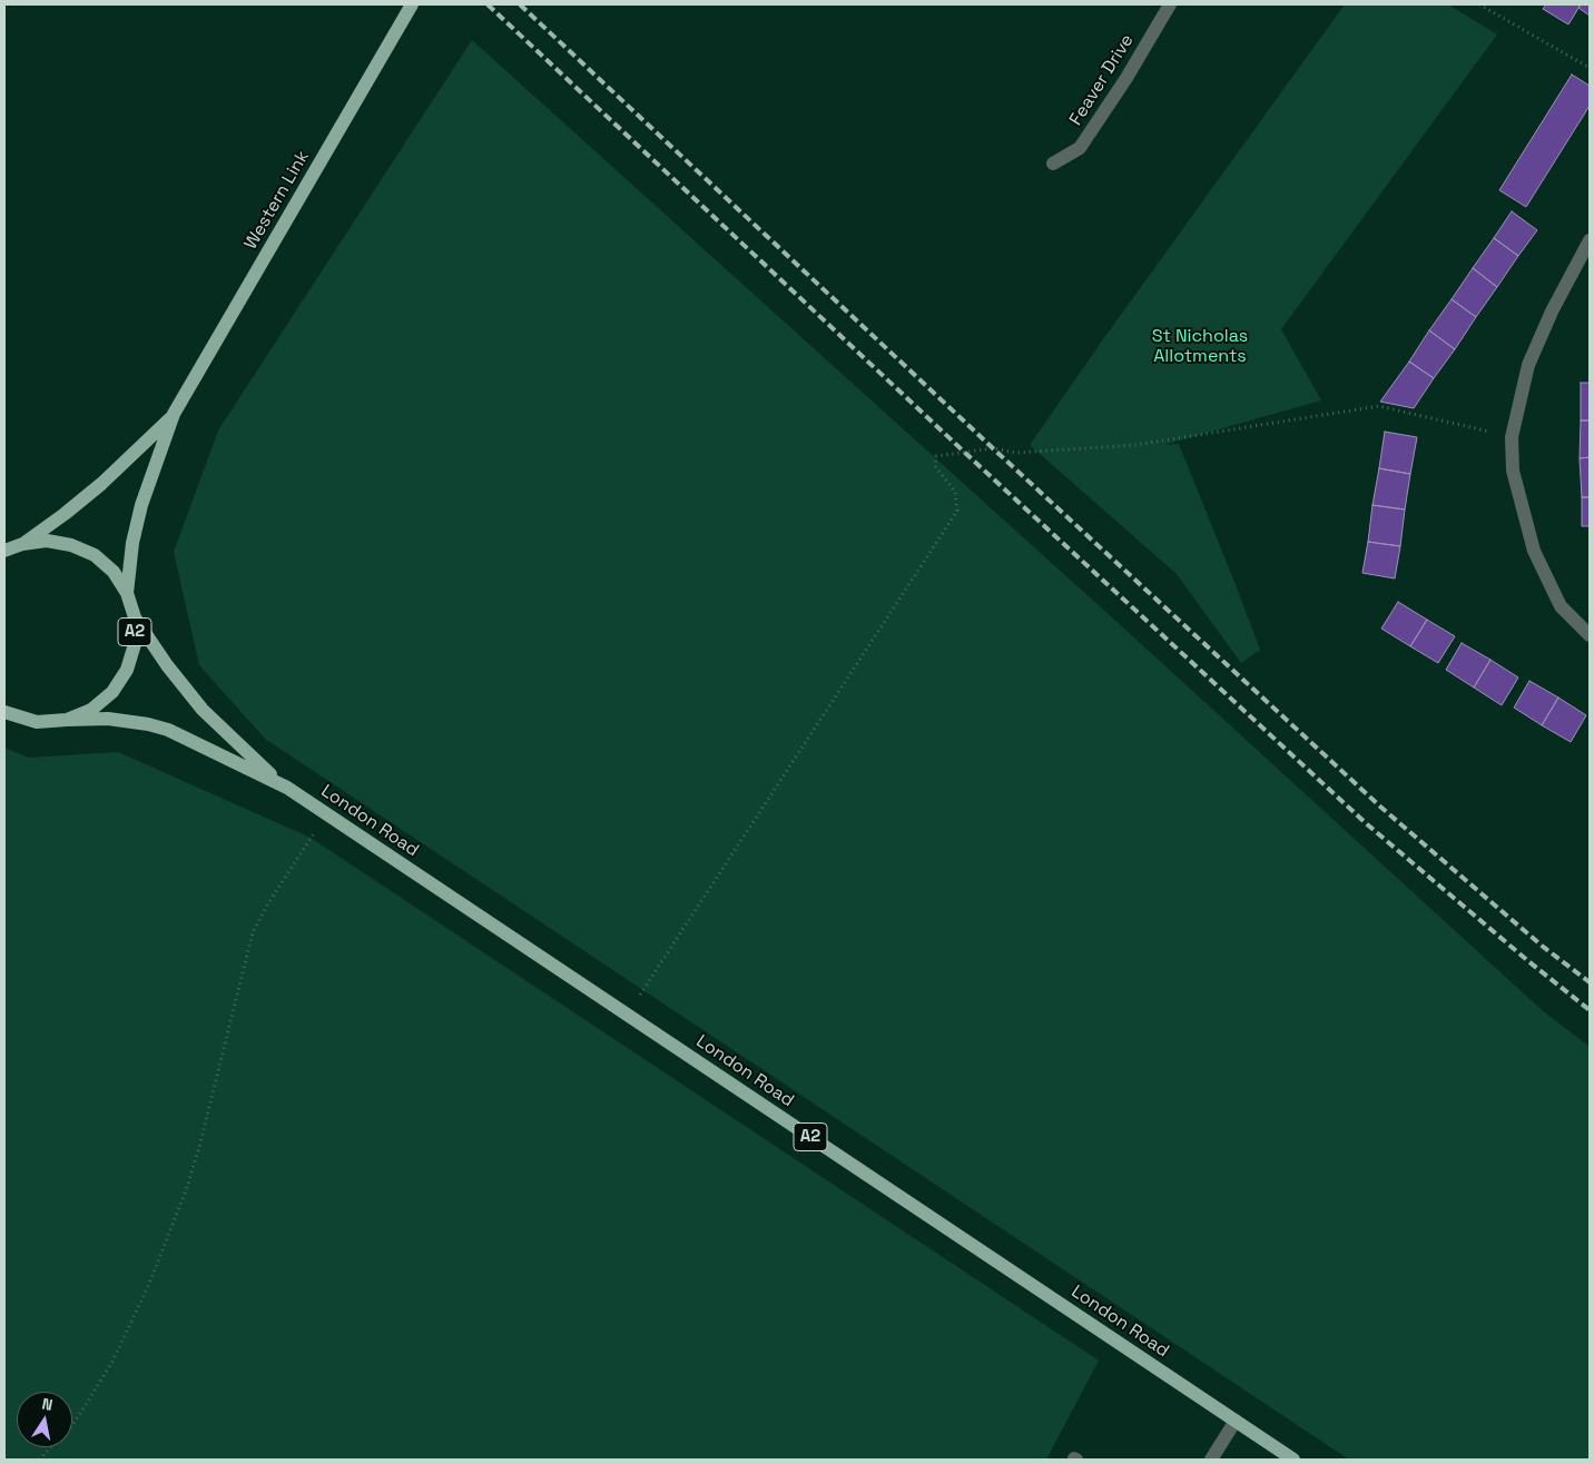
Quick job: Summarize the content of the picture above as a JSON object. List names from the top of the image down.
{
  "streets": {
    "main road": ["Western Link", "A2", "London Road"],
    "street": ["Feaver Drive"]
  },
  "crossings": [
    ["Western Link", "London Road"]
  ],
  "parks": ["St Nicholas Allotments"],
  "north": "top"
}
